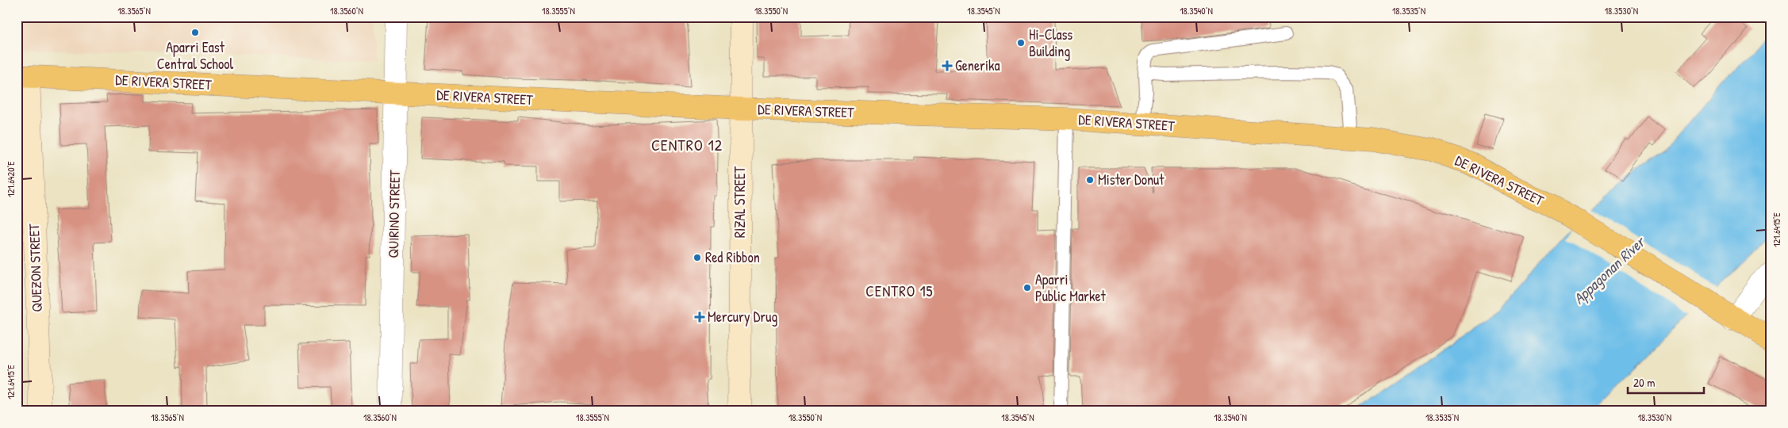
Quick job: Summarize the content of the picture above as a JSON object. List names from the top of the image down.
{
  "streets": {
    "main road": ["DE RIVERA STREET"],
    "street": ["RIZAL STREET", "QUIRINO STREET", "QUEZON STREET"]
  },
  "crossings": [
    ["DE RIVERA STREET", "RIZAL STREET"],
    ["DE RIVERA STREET", "QUIRINO STREET"],
    ["DE RIVERA STREET", "QUEZON STREET"]
  ],
  "districts": ["CENTRO 12", "CENTRO 15"],
  "water": ["Appagonan River"],
  "places": {
    "other": [
      "Aparri East Central School",
      "Hi-Class Building",
      "Mister Donut",
      "Red Ribbon",
      "Aparri Public Market"
    ],
    "health": ["Generika", "Mercury Drug"]
  },
  "scale_bar": "20 m",
  "coordinates": [
    "18.3565°N",
    "18.3560°N",
    "18.3555°N",
    "18.3550°N",
    "18.3545°N",
    "18.3540°N",
    "18.3535°N",
    "18.3530°N",
    "121.6420°E",
    "121.6415°E"
  ]
}
